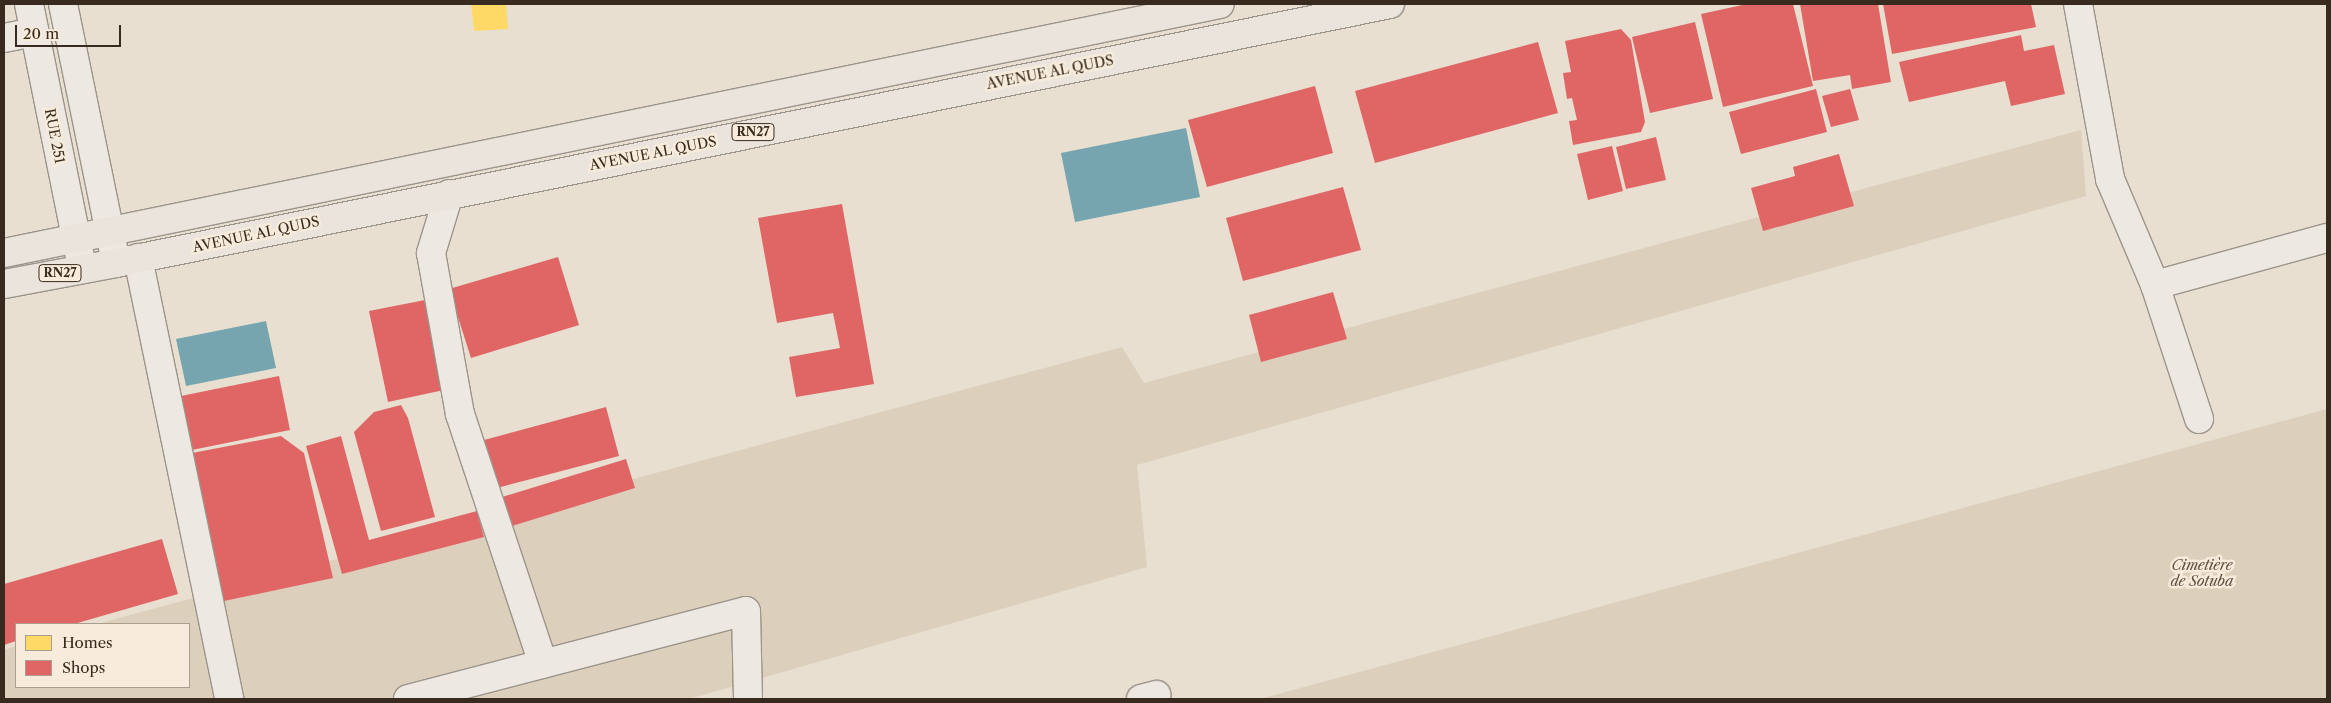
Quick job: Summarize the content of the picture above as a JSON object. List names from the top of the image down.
{
  "streets": {
    "main road": ["AVENUE AL QUDS", "RN27"],
    "street": ["RUE 251"]
  },
  "crossings": [
    ["AVENUE AL QUDS", "RUE 251"],
    ["RN27", "RUE 251"]
  ],
  "parks": ["Cimetière de Sotuba"],
  "legend": ["Homes", "Shops"],
  "scale_bar": "20 m"
}
